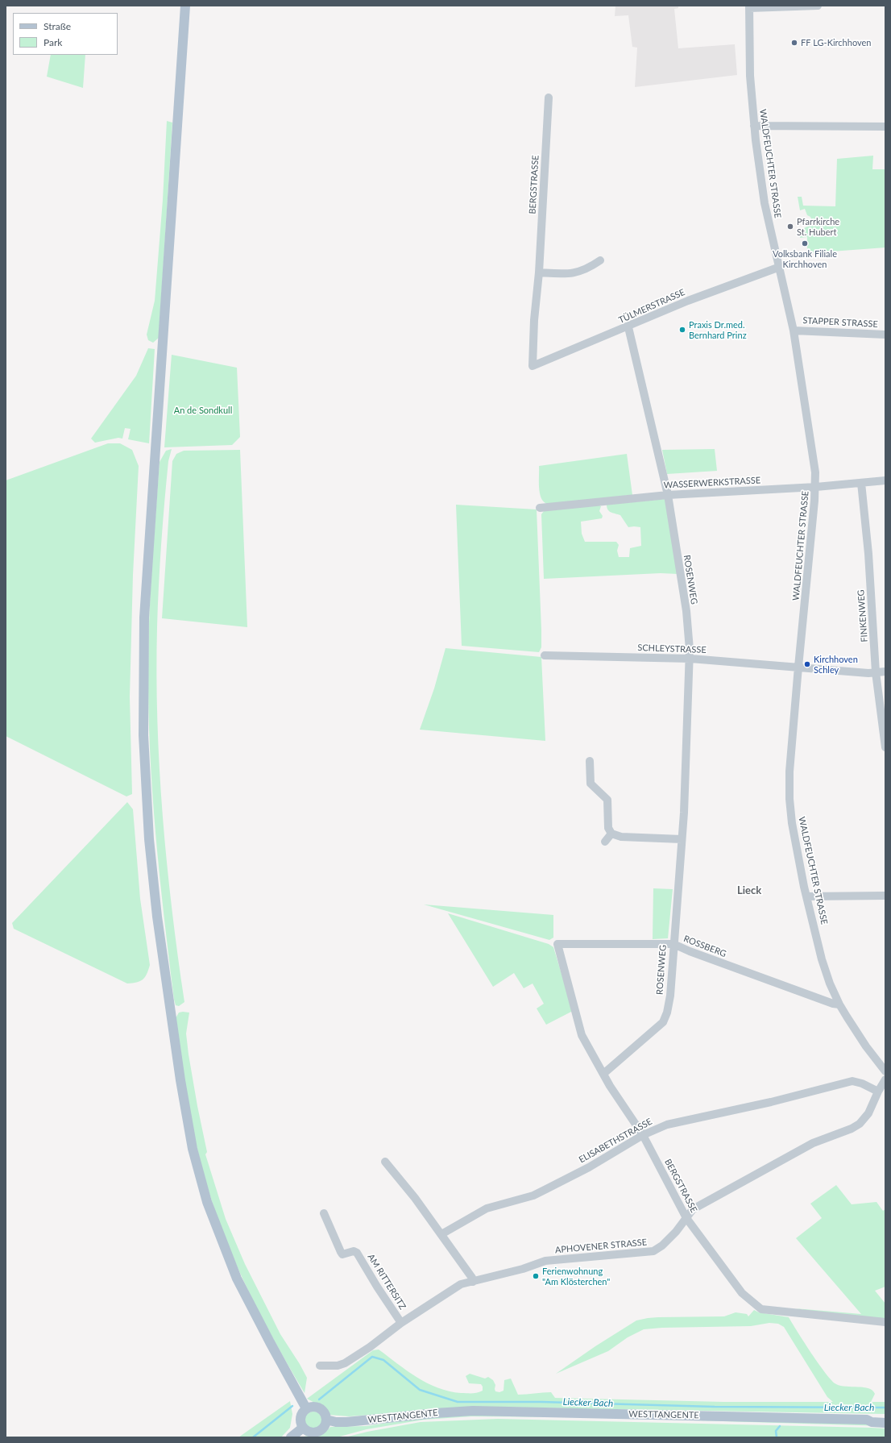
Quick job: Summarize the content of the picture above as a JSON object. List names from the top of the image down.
{
  "streets": {
    "main road": ["WESTTANGENTE"],
    "street": [
      "WALDFEUCHTER STRASSE",
      "BERGSTRASSE",
      "TÜLMERSTRASSE",
      "STAPPER STRASSE",
      "WASSERWERKSTRASSE",
      "ROSENWEG",
      "FINKENWEG",
      "SCHLEYSTRASSE",
      "ROSSBERG",
      "ELISABETHSTRASSE",
      "APHOVENER STRASSE",
      "AM RITTERSITZ"
    ]
  },
  "crossings": [
    ["WALDFEUCHTER STRASSE", "TÜLMERSTRASSE"],
    ["WALDFEUCHTER STRASSE", "STAPPER STRASSE"],
    ["WALDFEUCHTER STRASSE", "WASSERWERKSTRASSE"],
    ["WALDFEUCHTER STRASSE", "SCHLEYSTRASSE"],
    ["WALDFEUCHTER STRASSE", "ROSSBERG"],
    ["BERGSTRASSE", "TÜLMERSTRASSE"],
    ["BERGSTRASSE", "ROSENWEG"],
    ["BERGSTRASSE", "ROSSBERG"],
    ["BERGSTRASSE", "ELISABETHSTRASSE"],
    ["BERGSTRASSE", "APHOVENER STRASSE"],
    ["TÜLMERSTRASSE", "ROSENWEG"],
    ["WASSERWERKSTRASSE", "ROSENWEG"],
    ["WASSERWERKSTRASSE", "FINKENWEG"],
    ["ROSENWEG", "SCHLEYSTRASSE"],
    ["ROSENWEG", "ROSSBERG"],
    ["FINKENWEG", "SCHLEYSTRASSE"],
    ["ELISABETHSTRASSE", "APHOVENER STRASSE"],
    ["APHOVENER STRASSE", "AM RITTERSITZ"]
  ],
  "districts": ["Lieck"],
  "water": ["Liecker Bach"],
  "parks": ["An de Sondkull"],
  "places": [
    "FF LG-Kirchhoven",
    "Pfarrkirche St. Hubert",
    "Volksbank Filiale Kirchhoven",
    "Praxis Dr.med. Bernhard Prinz",
    "Kirchhoven Schley",
    "Ferienwohnung \"Am Klösterchen\""
  ],
  "legend": ["Straße", "Park"]
}
